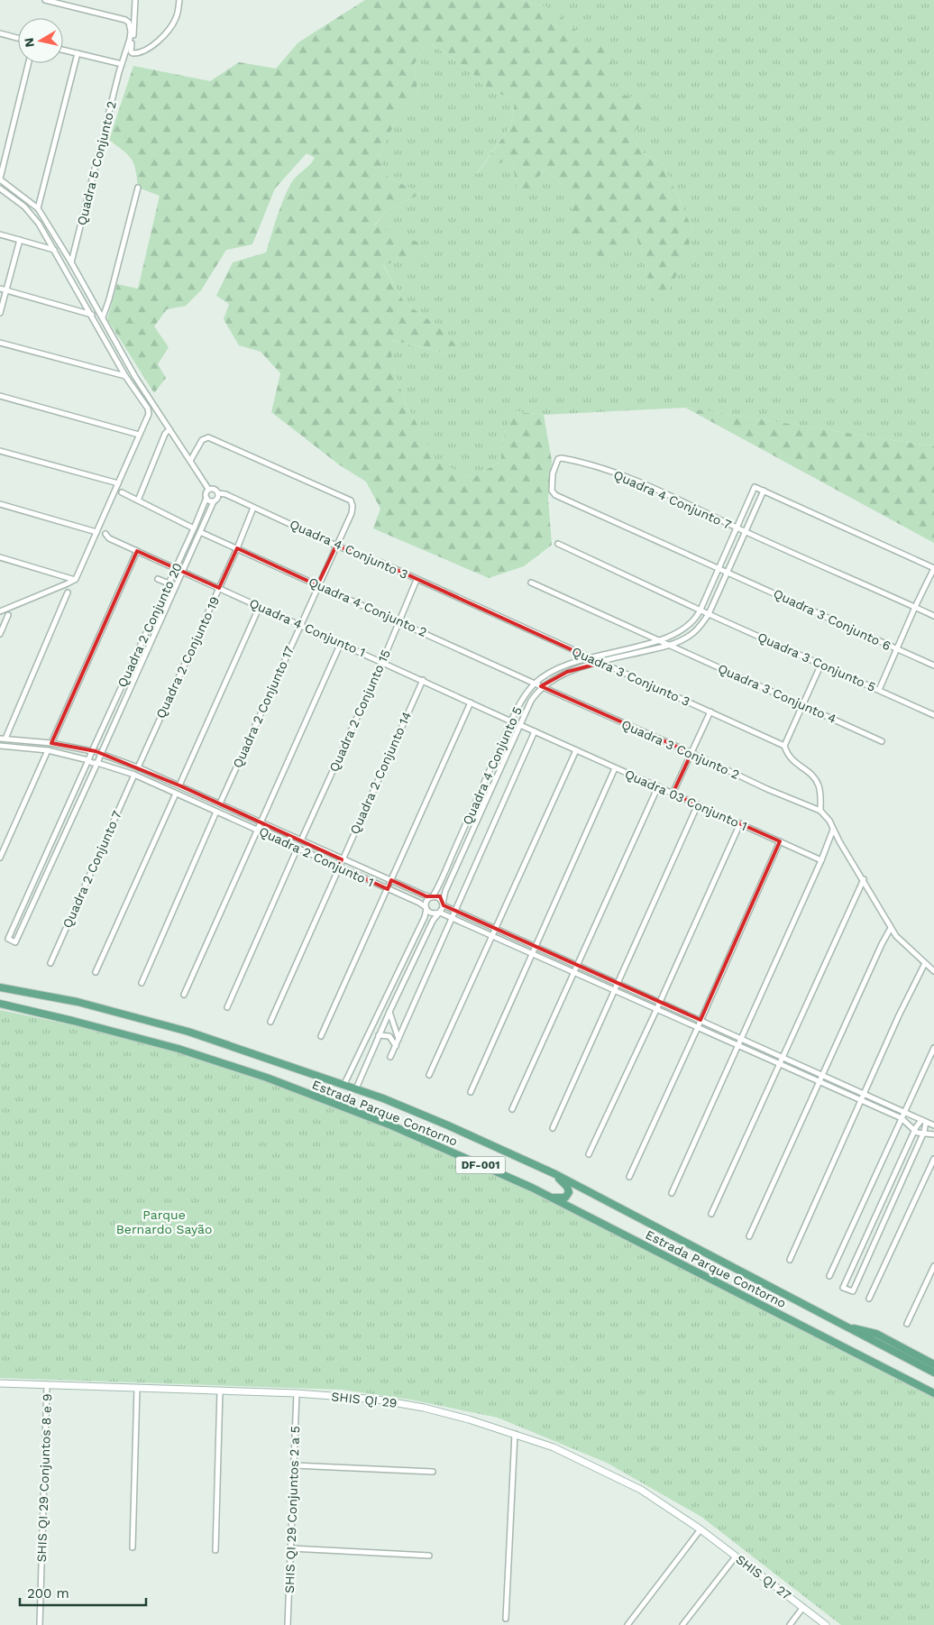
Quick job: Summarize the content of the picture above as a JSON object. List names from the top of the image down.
{
  "streets": {
    "main road": ["Estrada Parque Contorno", "DF-001"],
    "street": [
      "Quadra 5 Conjunto 2",
      "Quadra 4 Conjunto 7",
      "Quadra 4 Conjunto 3",
      "Quadra 4 Conjunto 2",
      "Quadra 3 Conjunto 6",
      "Quadra 2 Conjunto 20",
      "Quadra 4 Conjunto 1",
      "Quadra 2 Conjunto 19",
      "Quadra 3 Conjunto 5",
      "Quadra 3 Conjunto 3",
      "Quadra 3 Conjunto 4",
      "Quadra 2 Conjunto 17",
      "Quadra 2 Conjunto 15",
      "Quadra 3 Conjunto 2",
      "Quadra 4 Conjunto 5",
      "Quadra 2 Conjunto 14",
      "Quadra 03 Conjunto 1",
      "Quadra 2 Conjunto 1",
      "Quadra 2 Conjunto 7",
      "SHIS QI 29",
      "SHIS QI 29 Conjuntos 8 e 9",
      "SHIS QI 29 Conjuntos 2 a 5",
      "SHIS QI 27"
    ]
  },
  "crossings": [
    ["Quadra 4 Conjunto 7", "Quadra 3 Conjunto 6"],
    ["Quadra 4 Conjunto 7", "Quadra 4 Conjunto 5"],
    ["Quadra 4 Conjunto 3", "Quadra 2 Conjunto 20"],
    ["Quadra 4 Conjunto 3", "Quadra 2 Conjunto 19"],
    ["Quadra 4 Conjunto 3", "Quadra 3 Conjunto 3"],
    ["Quadra 4 Conjunto 3", "Quadra 2 Conjunto 17"],
    ["Quadra 4 Conjunto 3", "Quadra 2 Conjunto 15"],
    ["Quadra 4 Conjunto 2", "Quadra 2 Conjunto 19"],
    ["Quadra 4 Conjunto 2", "Quadra 2 Conjunto 17"],
    ["Quadra 4 Conjunto 2", "Quadra 2 Conjunto 15"],
    ["Quadra 4 Conjunto 2", "Quadra 3 Conjunto 2"],
    ["Quadra 4 Conjunto 2", "Quadra 4 Conjunto 5"],
    ["Quadra 3 Conjunto 6", "Quadra 3 Conjunto 5"],
    ["Quadra 3 Conjunto 6", "Quadra 4 Conjunto 5"],
    ["Quadra 2 Conjunto 20", "Quadra 4 Conjunto 1"],
    ["Quadra 2 Conjunto 20", "Quadra 2 Conjunto 1"],
    ["Quadra 4 Conjunto 1", "Quadra 2 Conjunto 19"],
    ["Quadra 4 Conjunto 1", "Quadra 2 Conjunto 17"],
    ["Quadra 4 Conjunto 1", "Quadra 2 Conjunto 15"],
    ["Quadra 4 Conjunto 1", "Quadra 4 Conjunto 5"],
    ["Quadra 4 Conjunto 1", "Quadra 2 Conjunto 14"],
    ["Quadra 4 Conjunto 1", "Quadra 03 Conjunto 1"],
    ["Quadra 3 Conjunto 5", "Quadra 4 Conjunto 5"],
    ["Quadra 3 Conjunto 3", "Quadra 4 Conjunto 5"],
    ["Quadra 3 Conjunto 4", "Quadra 4 Conjunto 5"],
    ["Quadra 2 Conjunto 14", "Quadra 2 Conjunto 1"],
    ["Quadra 2 Conjunto 1", "Quadra 2 Conjunto 7"],
    ["SHIS QI 29", "SHIS QI 29 Conjuntos 8 e 9"],
    ["SHIS QI 29", "SHIS QI 29 Conjuntos 2 a 5"],
    ["SHIS QI 29", "SHIS QI 27"]
  ],
  "parks": ["Parque Bernardo Sayão"],
  "scale_bar": "200 m",
  "north": "left"
}
